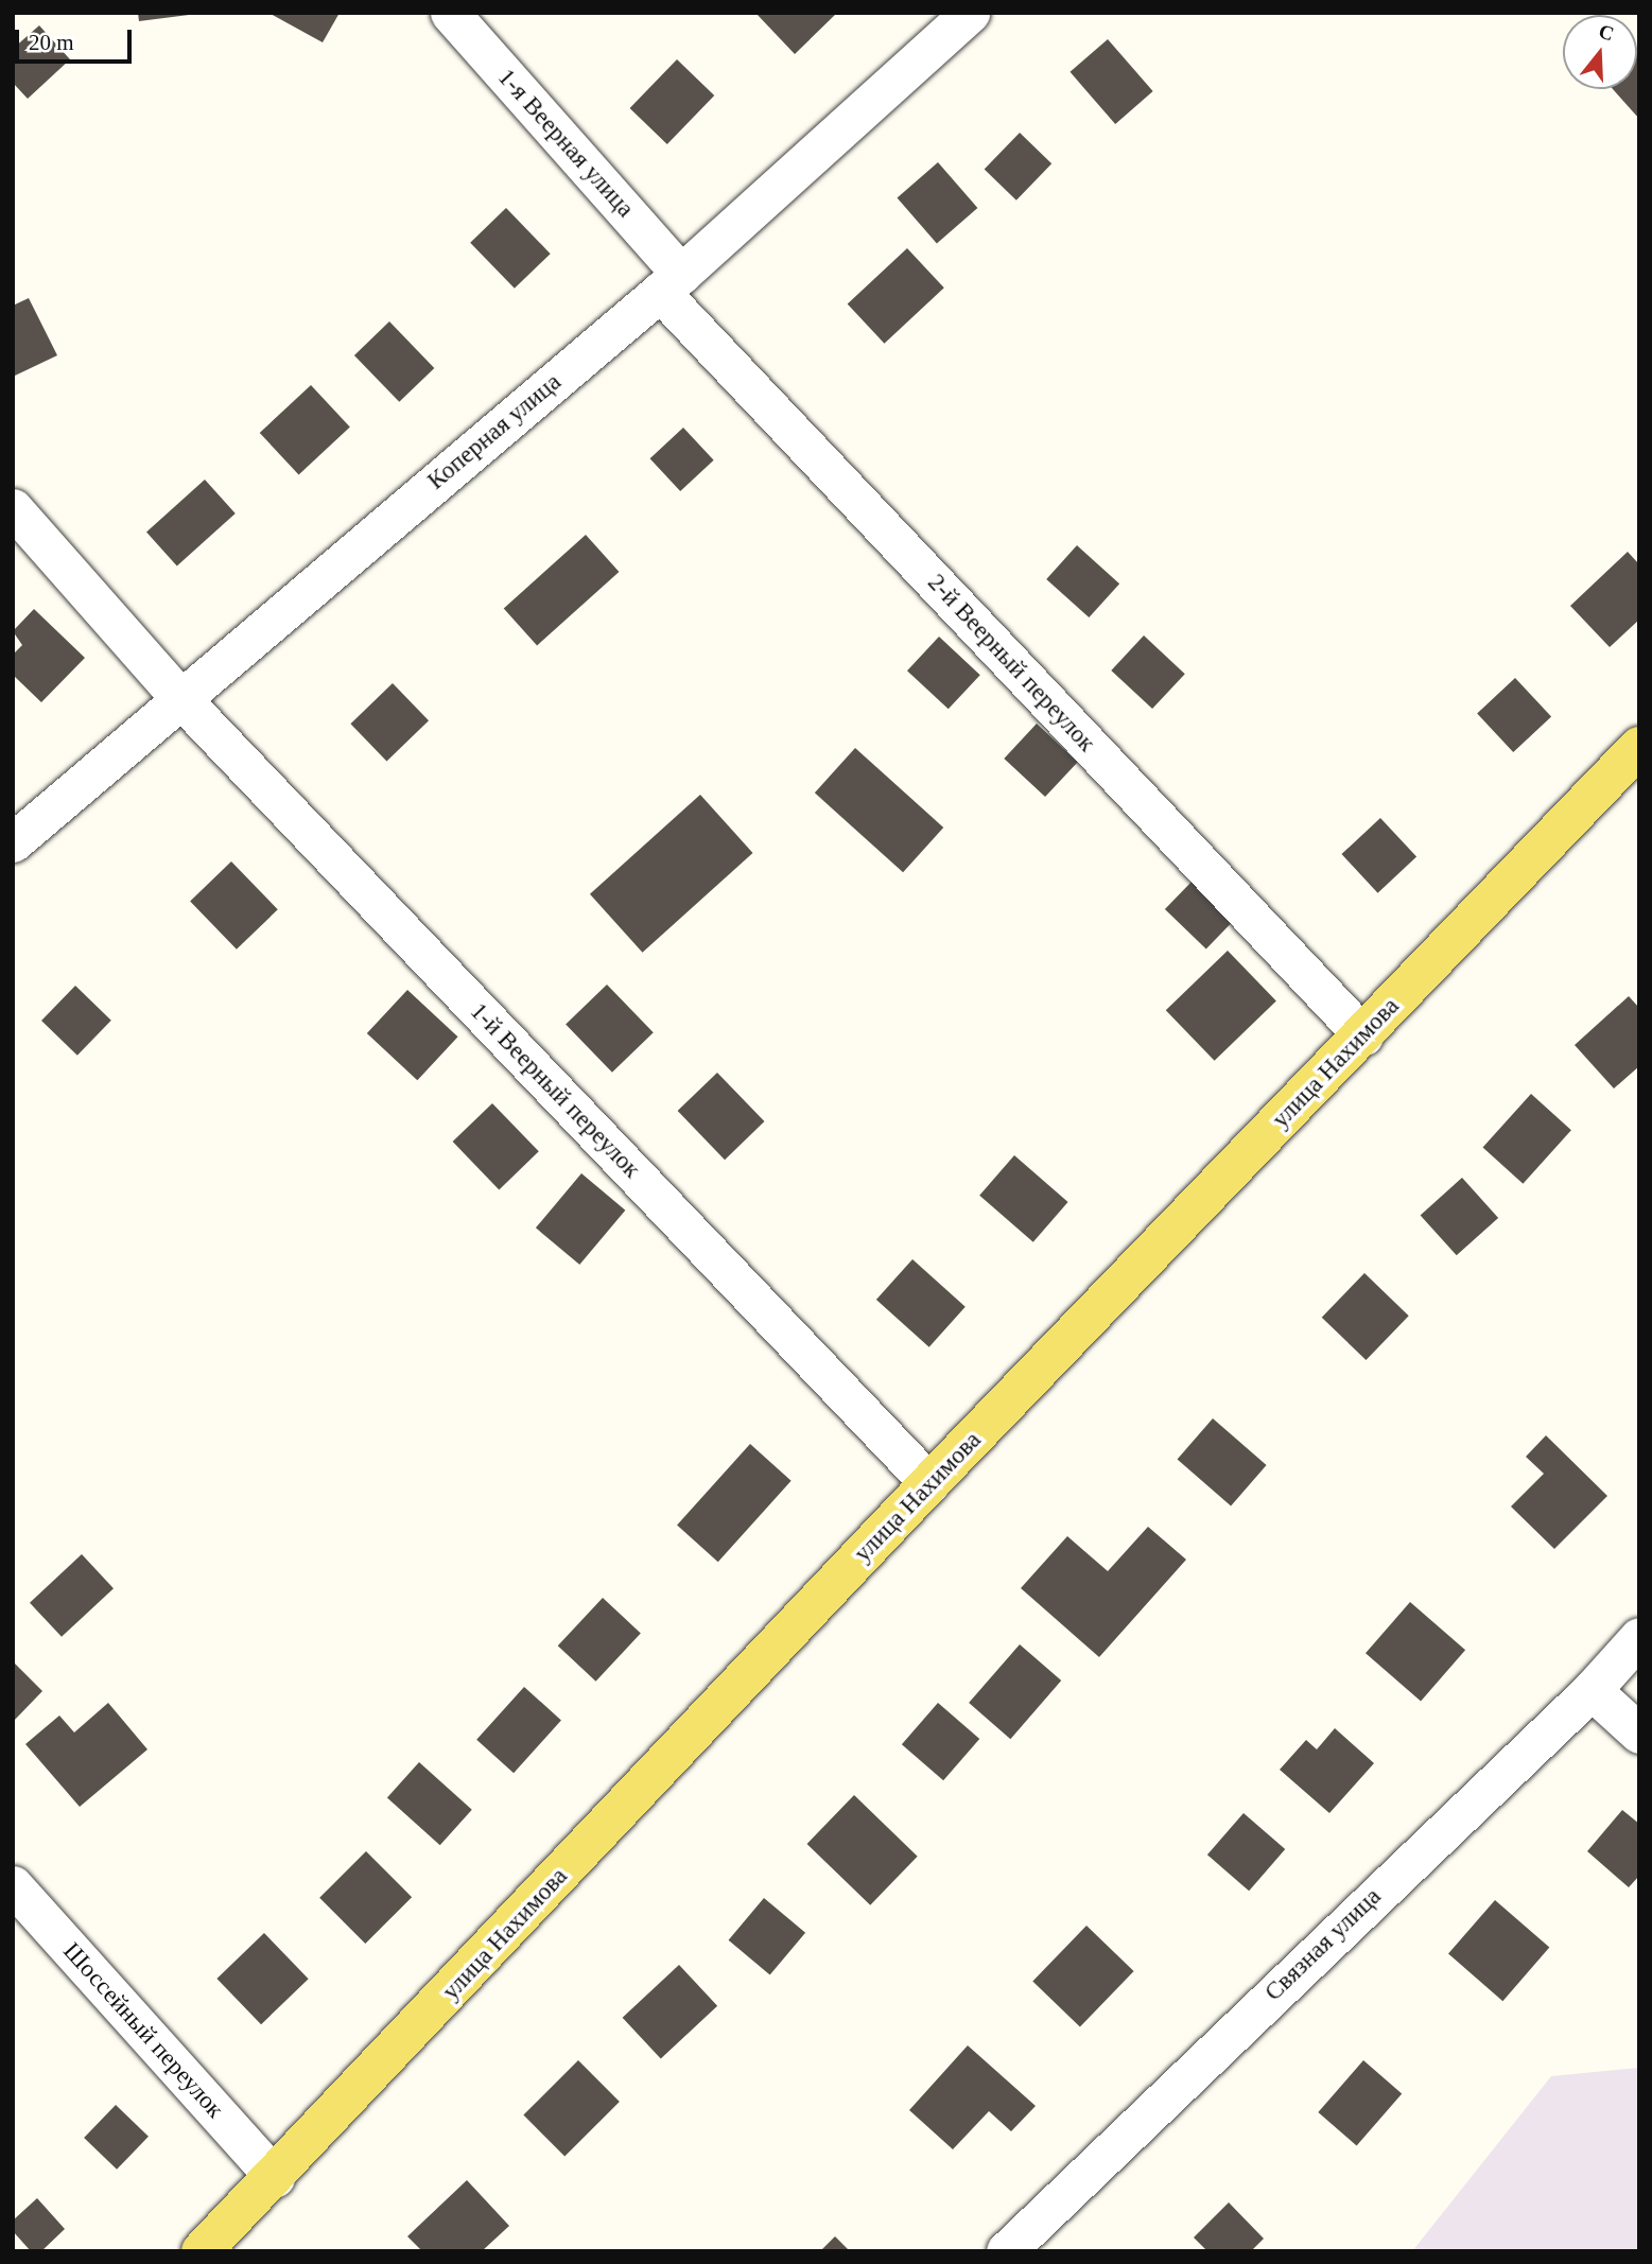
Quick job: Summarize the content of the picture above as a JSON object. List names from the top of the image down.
{
  "streets": {
    "main road": ["улица Нахимова"],
    "street": [
      "1-я Веерная улица",
      "Коперная улица",
      "2-й Веерный переулок",
      "1-й Веерный переулок",
      "Связная улица",
      "Шоссейный переулок"
    ]
  },
  "crossings": [
    ["1-я Веерная улица", "Коперная улица"],
    ["1-я Веерная улица", "2-й Веерный переулок"],
    ["Коперная улица", "2-й Веерный переулок"],
    ["Коперная улица", "1-й Веерный переулок"],
    ["2-й Веерный переулок", "улица Нахимова"],
    ["улица Нахимова", "1-й Веерный переулок"],
    ["улица Нахимова", "Шоссейный переулок"]
  ],
  "scale_bar": "20 m",
  "north": "top"
}
